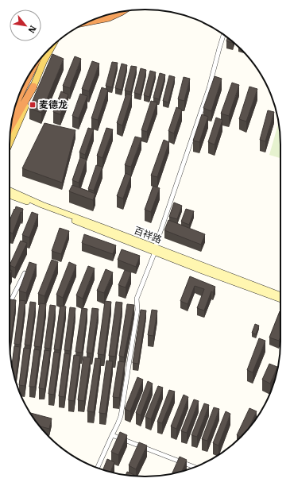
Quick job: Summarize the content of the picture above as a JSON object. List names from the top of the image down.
{
  "streets": {
    "street": ["百祥路"]
  },
  "places": {
    "transit": ["麦德龙"]
  },
  "north": "bottom right"
}
